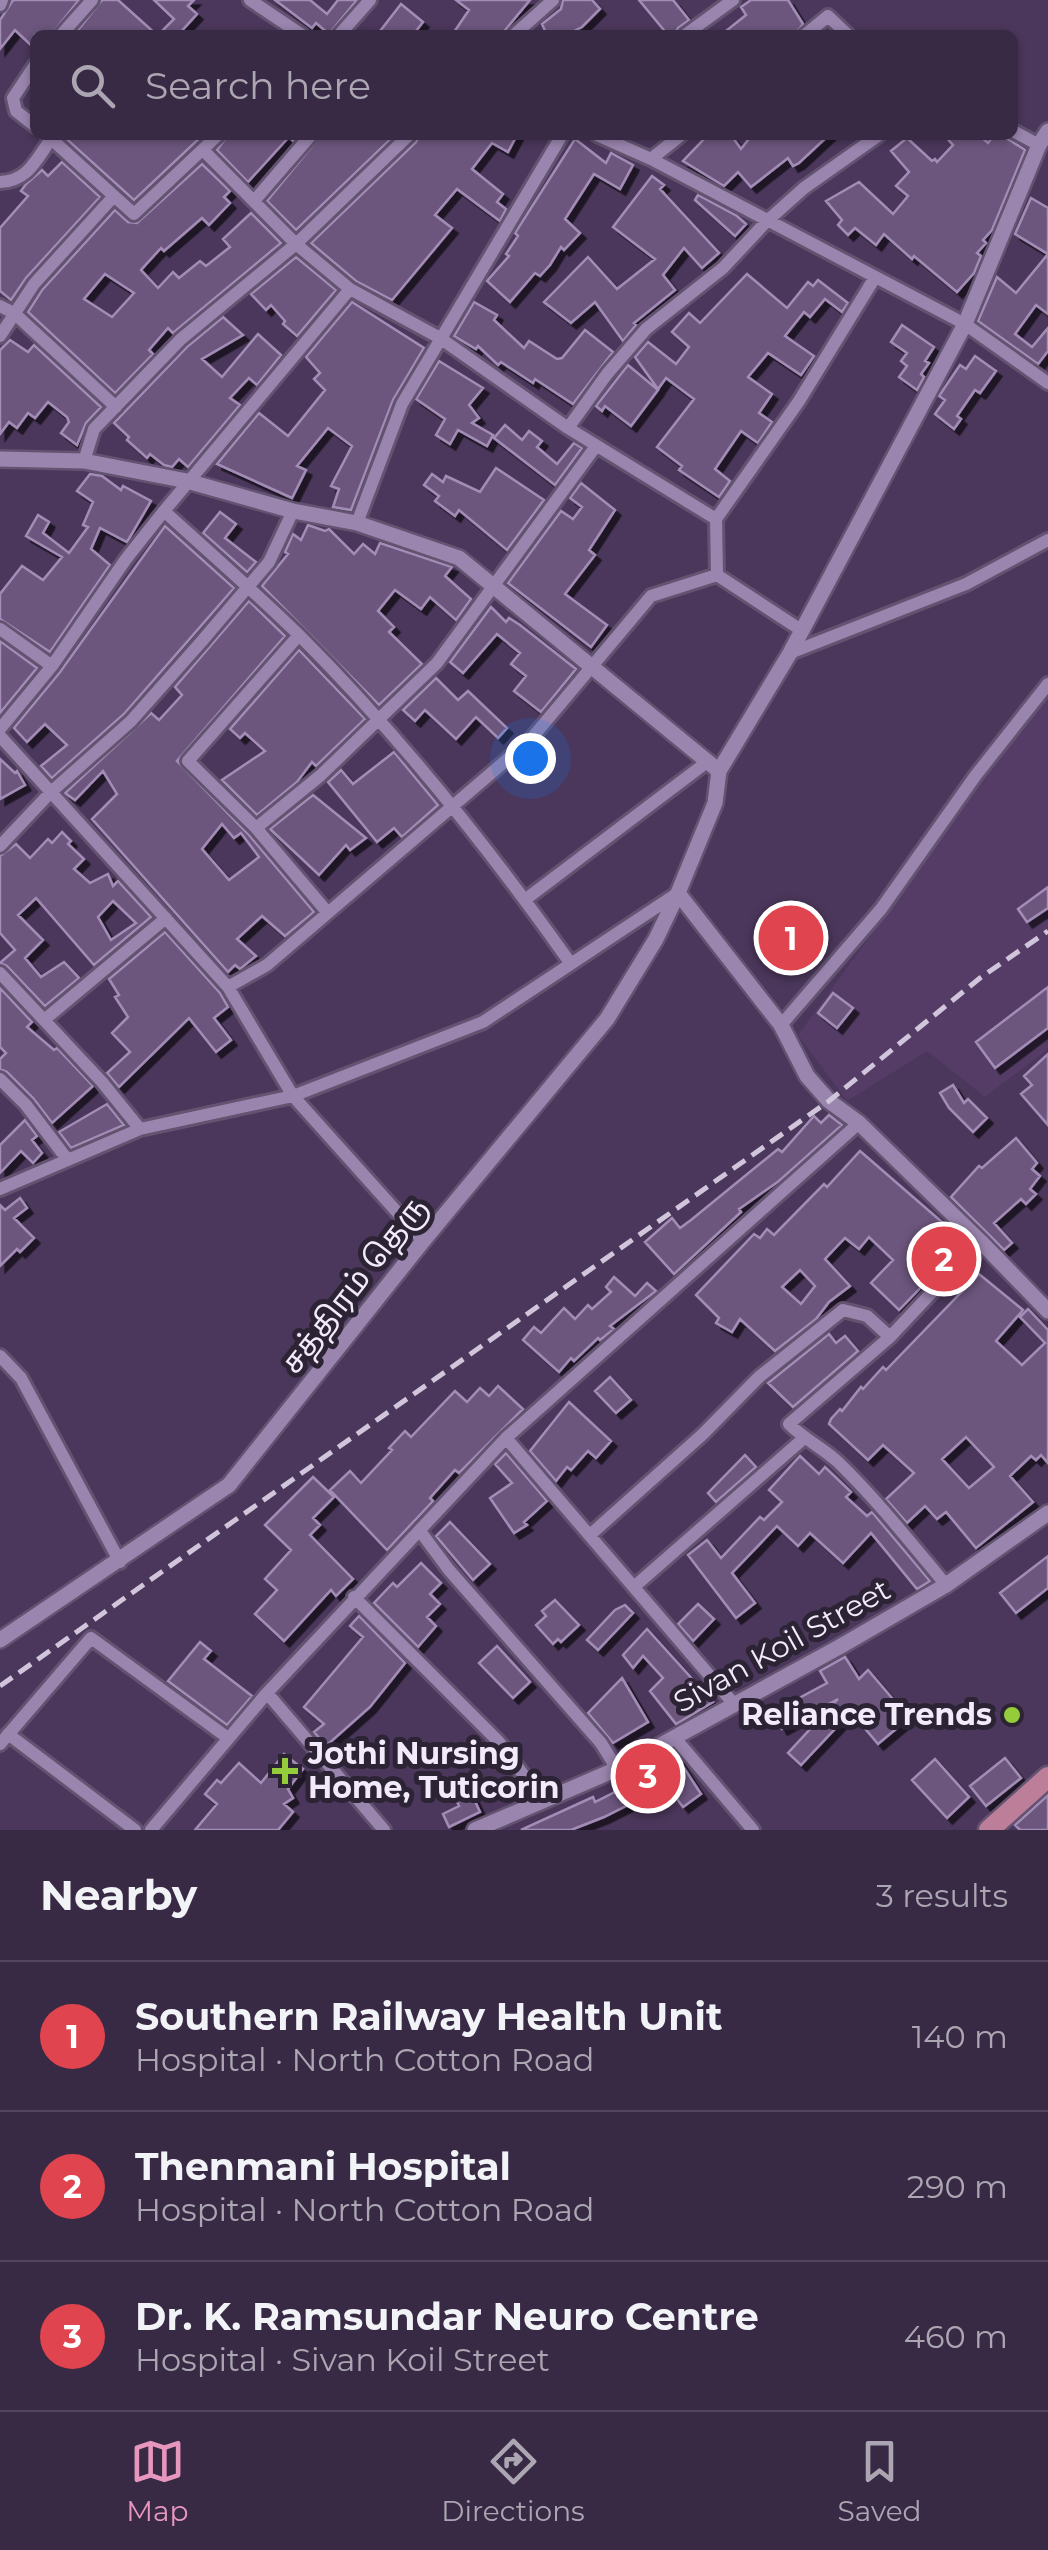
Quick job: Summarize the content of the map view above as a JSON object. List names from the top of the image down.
{
  "streets": {
    "street": ["சத்திரம் தெரு", "Sivan Koil Street"]
  },
  "places": {
    "other": ["Reliance Trends"],
    "health": ["Jothi Nursing Home, Tuticorin"]
  },
  "page": {
    "search": "Search here",
    "pins": ["1", "2", "3"],
    "heading": ["Nearby", "3 results"],
    "list": [
      {
        "mark": "1",
        "name": "Southern Railway Health Unit",
        "note": "Hospital · North Cotton Road",
        "value": "140 m"
      },
      {
        "mark": "2",
        "name": "Thenmani Hospital",
        "note": "Hospital · North Cotton Road",
        "value": "290 m"
      },
      {
        "mark": "3",
        "name": "Dr. K. Ramsundar Neuro Centre",
        "note": "Hospital · Sivan Koil Street",
        "value": "460 m"
      }
    ],
    "nav": ["Map", "Directions", "Saved"]
  }
}
